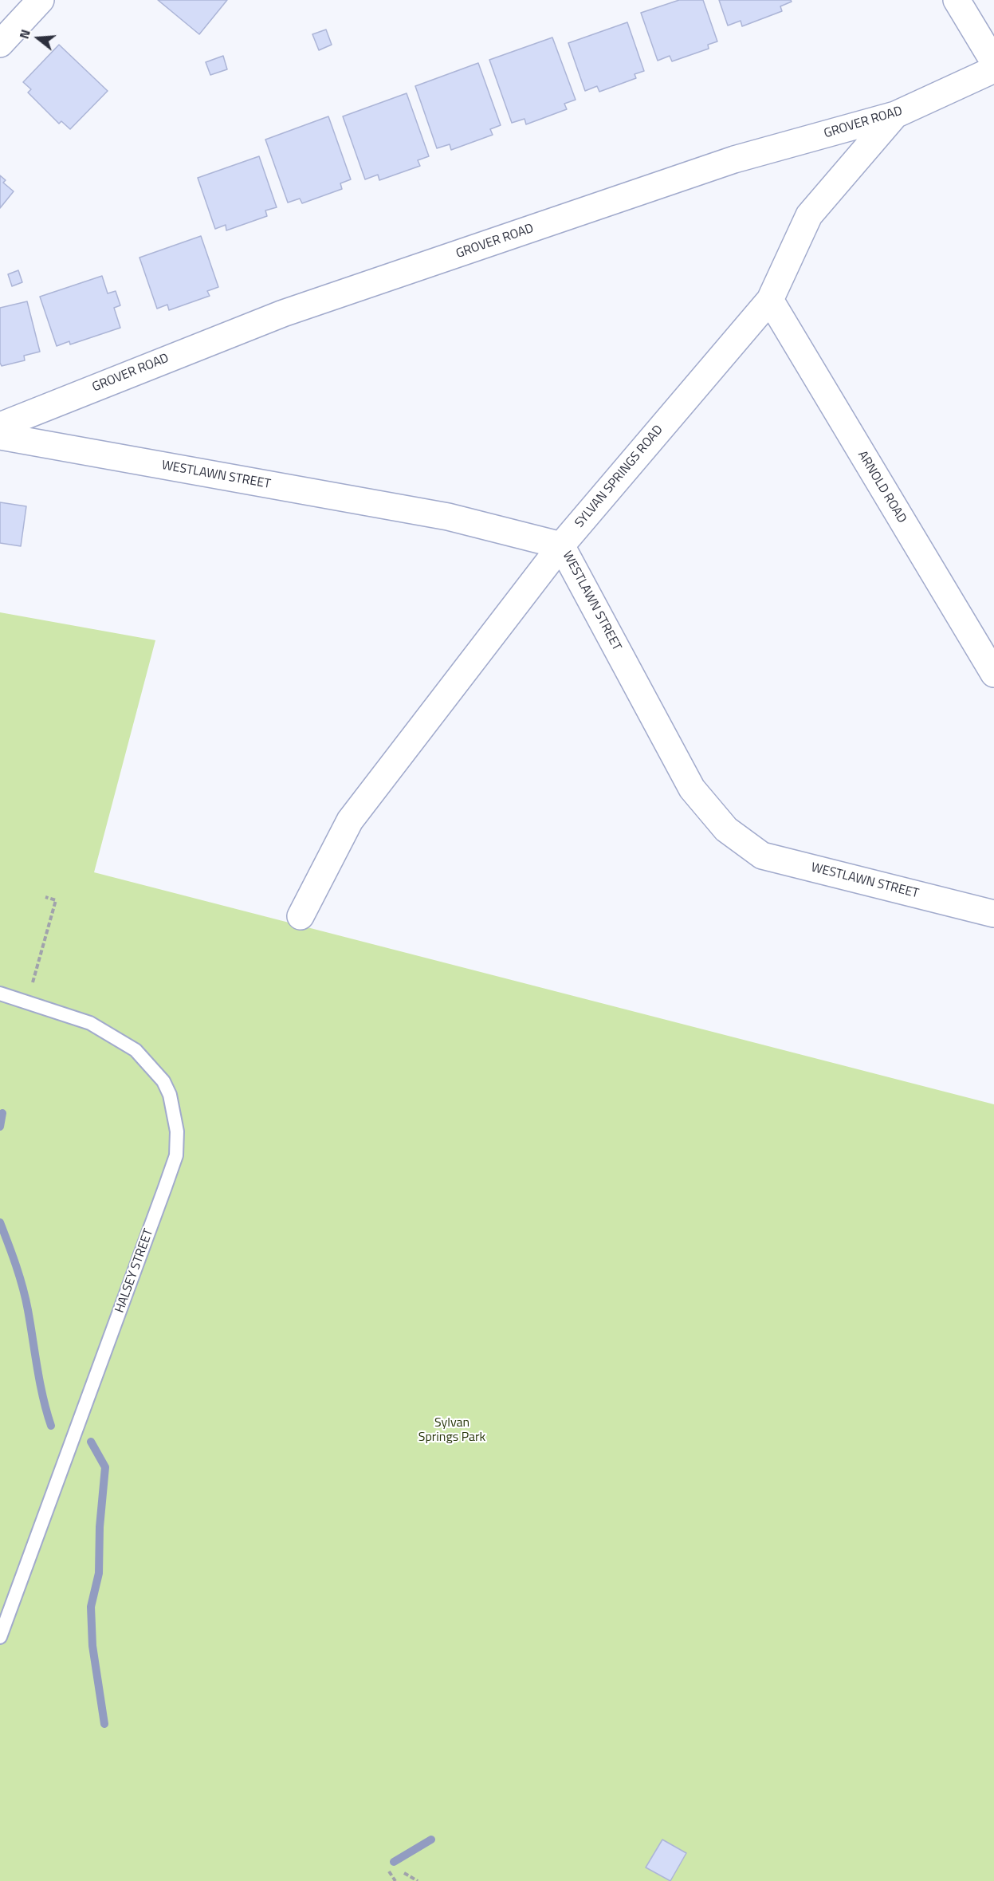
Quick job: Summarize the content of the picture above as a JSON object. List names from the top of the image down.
{
  "streets": {
    "street": [
      "GROVER ROAD",
      "WESTLAWN STREET",
      "SYLVAN SPRINGS ROAD",
      "ARNOLD ROAD"
    ],
    "lane": ["HALSEY STREET"]
  },
  "crossings": [
    ["GROVER ROAD", "SYLVAN SPRINGS ROAD"],
    ["WESTLAWN STREET", "SYLVAN SPRINGS ROAD"],
    ["SYLVAN SPRINGS ROAD", "ARNOLD ROAD"]
  ],
  "parks": ["Sylvan Springs Park"],
  "north": "left"
}
